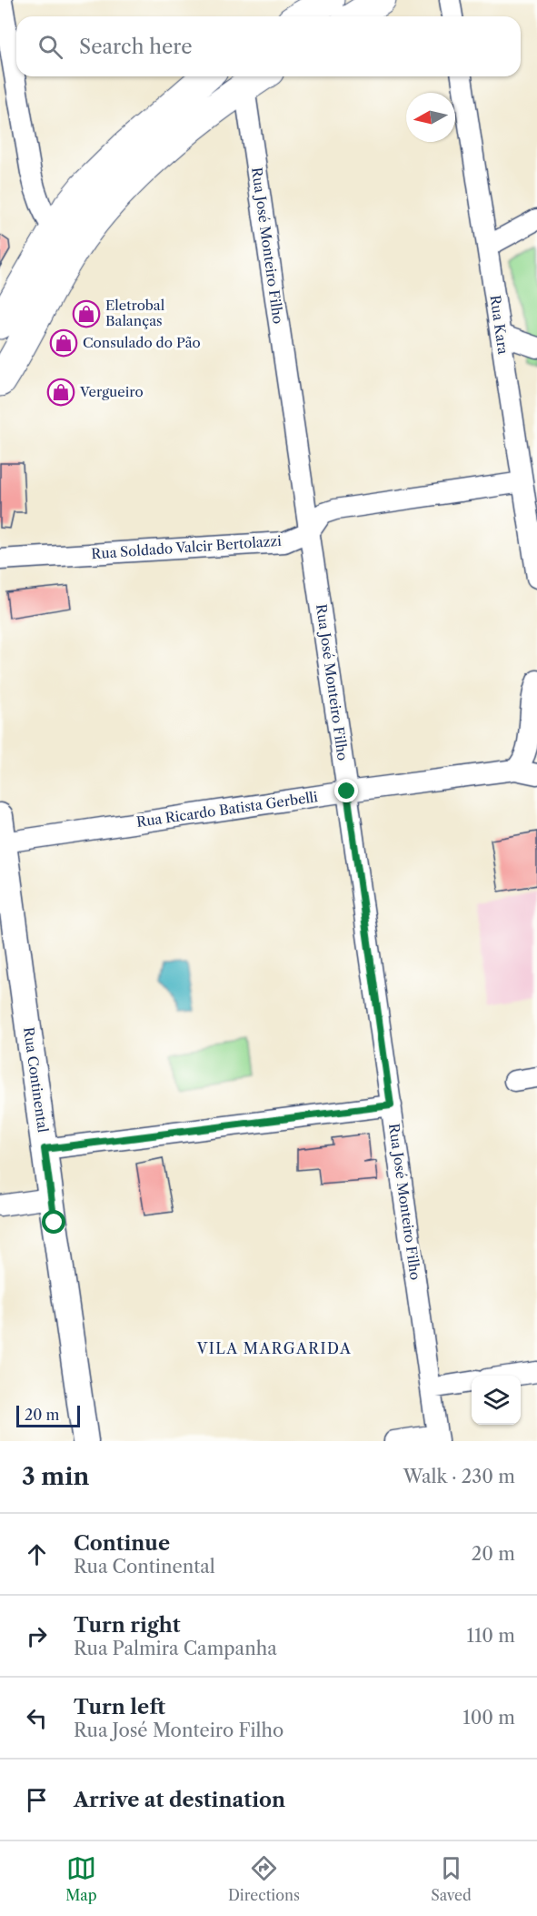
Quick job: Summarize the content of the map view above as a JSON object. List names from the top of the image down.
{
  "streets": {
    "street": [
      "Rua José Monteiro Filho",
      "Rua Kara",
      "Rua Soldado Valcir Bertolazzi",
      "Rua Ricardo Batista Gerbelli",
      "Rua Continental"
    ]
  },
  "crossings": [
    ["Rua José Monteiro Filho", "Rua Soldado Valcir Bertolazzi"],
    ["Rua José Monteiro Filho", "Rua Ricardo Batista Gerbelli"],
    ["Rua Kara", "Rua Soldado Valcir Bertolazzi"],
    ["Rua Ricardo Batista Gerbelli", "Rua Continental"]
  ],
  "districts": ["VILA MARGARIDA"],
  "places": {
    "shop": ["Eletrobal Balanças", "Consulado do Pão", "Vergueiro"]
  },
  "scale_bar": "20 m",
  "north": "left",
  "page": {
    "search": "Search here",
    "scale": "20 m",
    "heading": ["3 min", "Walk · 230 m"],
    "list": [
      ["Continue", "Rua Continental", "20 m"],
      ["Turn right", "Rua Palmira Campanha", "110 m"],
      ["Turn left", "Rua José Monteiro Filho", "100 m"],
      "Arrive at destination"
    ],
    "nav": ["Map", "Directions", "Saved"]
  }
}
